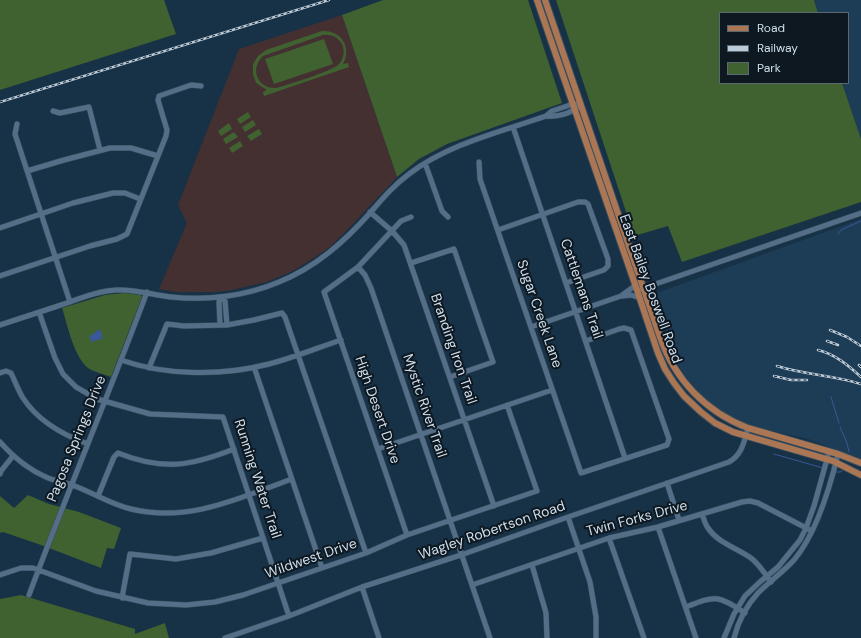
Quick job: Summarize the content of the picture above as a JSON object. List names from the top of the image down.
{
  "streets": {
    "main road": ["East Bailey Boswell Road"],
    "street": [
      "Cattlemans Trail",
      "Sugar Creek Lane",
      "Branding Iron Trail",
      "Mystic River Trail",
      "High Desert Drive",
      "Pagosa Springs Drive",
      "Running Water Trail",
      "Twin Forks Drive",
      "Wagley Robertson Road",
      "Wildwest Drive"
    ]
  },
  "crossings": [
    ["Cattlemans Trail", "Sugar Creek Lane"],
    ["East Bailey Boswell Road", "Wagley Robertson Road"],
    ["Branding Iron Trail", "Wildwest Drive"],
    ["Mystic River Trail", "High Desert Drive"],
    ["Mystic River Trail", "Twin Forks Drive"],
    ["Mystic River Trail", "Wagley Robertson Road"],
    ["Mystic River Trail", "Wildwest Drive"],
    ["High Desert Drive", "Wildwest Drive"],
    ["Pagosa Springs Drive", "Running Water Trail"],
    ["Pagosa Springs Drive", "Wildwest Drive"],
    ["Running Water Trail", "Wagley Robertson Road"],
    ["Running Water Trail", "Wildwest Drive"]
  ],
  "legend": ["Road", "Railway", "Park"]
}
